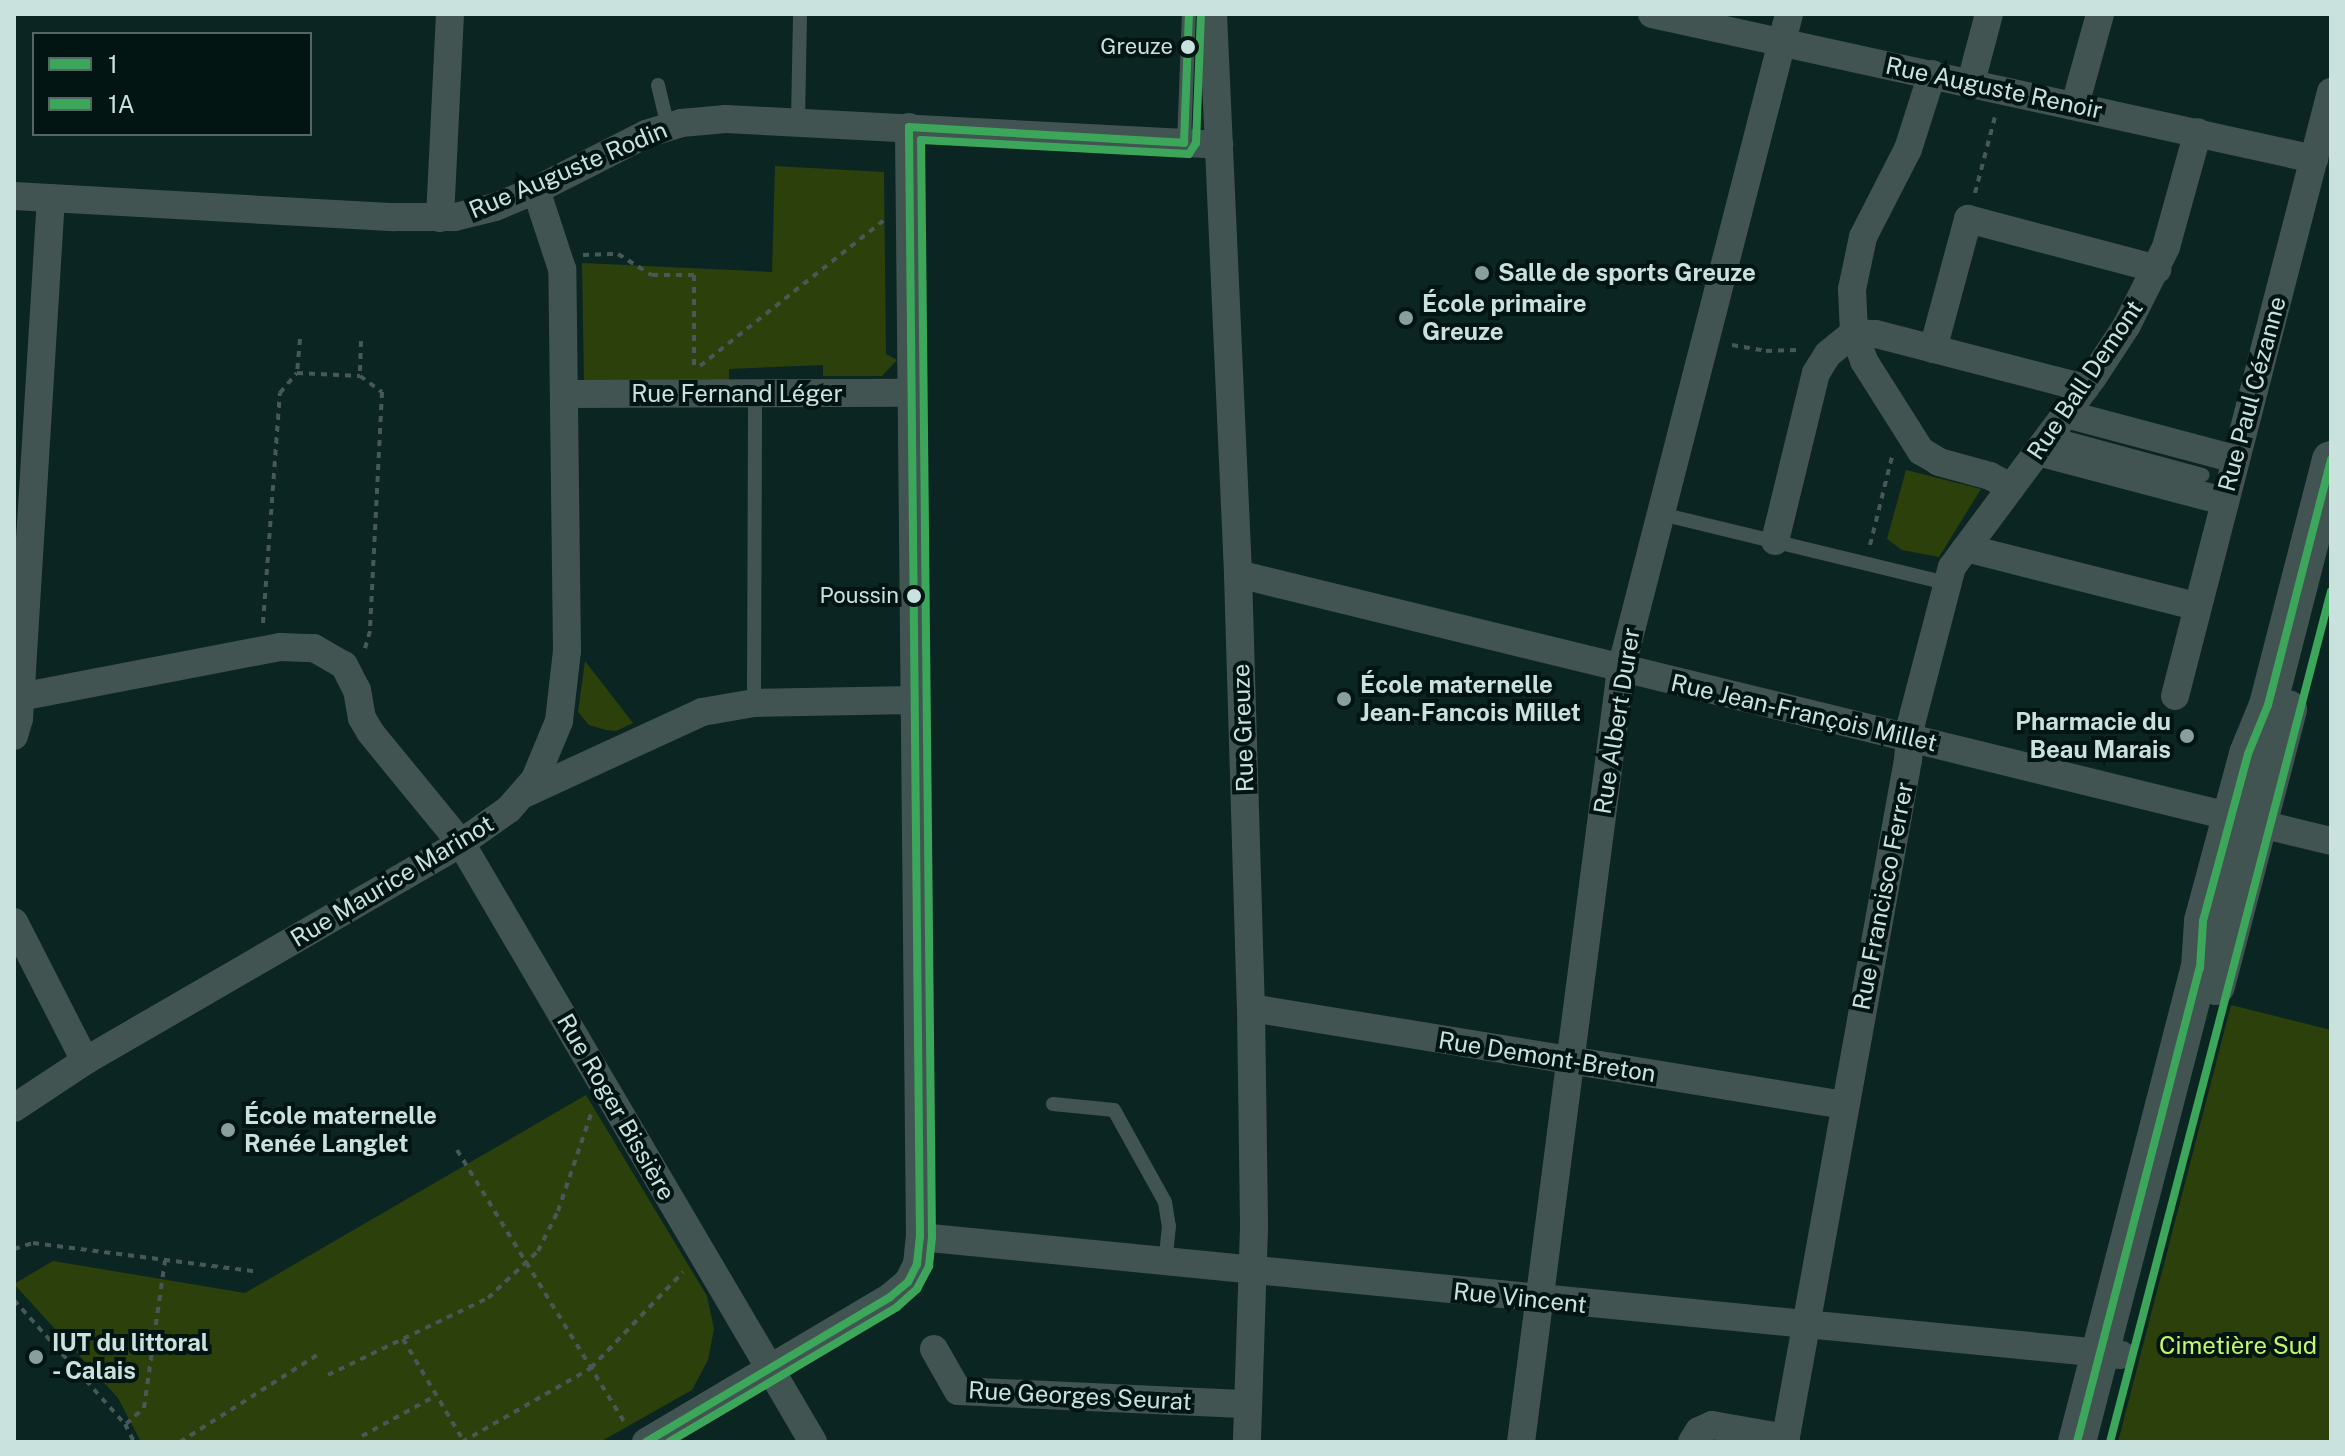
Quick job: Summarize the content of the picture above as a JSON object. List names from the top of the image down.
{
  "streets": {
    "street": [
      "Rue Auguste Renoir",
      "Rue Auguste Rodin",
      "Rue Ball Demont",
      "Rue Fernand Léger",
      "Rue Paul Cézanne",
      "Rue Jean-François Millet",
      "Rue Albert Durer",
      "Rue Greuze",
      "Rue Maurice Marinot",
      "Rue Francisco Ferrer",
      "Rue Demont-Breton",
      "Rue Roger Bissière",
      "Rue Vincent",
      "Rue Georges Seurat"
    ]
  },
  "crossings": [
    ["Rue Auguste Renoir", "Rue Ball Demont"],
    ["Rue Auguste Renoir", "Rue Paul Cézanne"],
    ["Rue Auguste Renoir", "Rue Albert Durer"],
    ["Rue Auguste Rodin", "Rue Greuze"],
    ["Rue Auguste Rodin", "Rue Maurice Marinot"],
    ["Rue Ball Demont", "Rue Francisco Ferrer"],
    ["Rue Fernand Léger", "Rue Maurice Marinot"],
    ["Rue Jean-François Millet", "Rue Albert Durer"],
    ["Rue Jean-François Millet", "Rue Greuze"],
    ["Rue Jean-François Millet", "Rue Francisco Ferrer"],
    ["Rue Albert Durer", "Rue Demont-Breton"],
    ["Rue Albert Durer", "Rue Vincent"],
    ["Rue Greuze", "Rue Demont-Breton"],
    ["Rue Greuze", "Rue Vincent"],
    ["Rue Greuze", "Rue Georges Seurat"],
    ["Rue Maurice Marinot", "Rue Roger Bissière"],
    ["Rue Francisco Ferrer", "Rue Demont-Breton"],
    ["Rue Francisco Ferrer", "Rue Vincent"]
  ],
  "parks": ["Cimetière Sud"],
  "places": [
    "Greuze",
    "Salle de sports Greuze",
    "École primaire Greuze",
    "Poussin",
    "École maternelle Jean-Fancois Millet",
    "Pharmacie du Beau Marais",
    "École maternelle Renée Langlet",
    "IUT du littoral - Calais"
  ],
  "lines": ["transit line 1", "transit line 1A"],
  "legend": ["1", "1A"]
}
